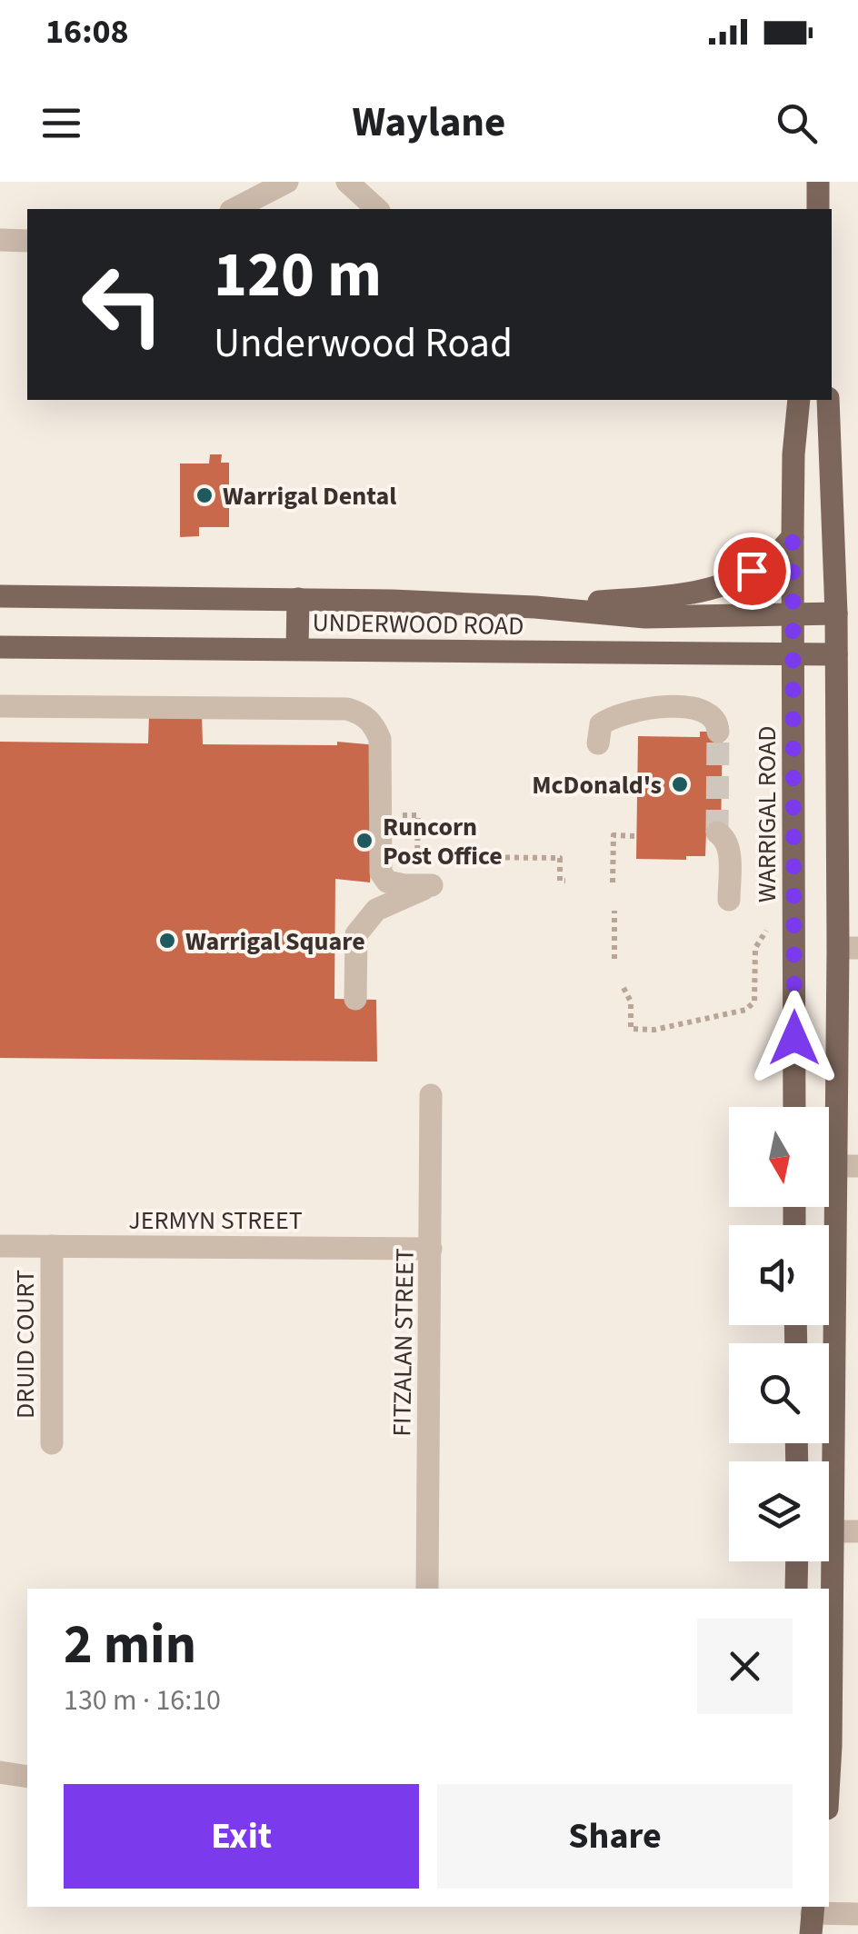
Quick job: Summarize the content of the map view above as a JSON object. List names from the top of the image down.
{
  "streets": {
    "main road": ["UNDERWOOD ROAD", "WARRIGAL ROAD"],
    "street": ["JERMYN STREET", "FITZALAN STREET", "DRUID COURT"]
  },
  "crossings": [
    ["UNDERWOOD ROAD", "WARRIGAL ROAD"],
    ["JERMYN STREET", "FITZALAN STREET"],
    ["JERMYN STREET", "DRUID COURT"]
  ],
  "places": [
    "Warrigal Dental",
    "McDonald's",
    "Runcorn Post Office",
    "Warrigal Square"
  ],
  "north": "bottom",
  "page": {
    "status": "16:08",
    "header": "Waylane",
    "turn": ["120 m", "Underwood Road"],
    "heading": ["2 min", "130 m · 16:10"],
    "buttons": ["Exit", "Share"]
  }
}
